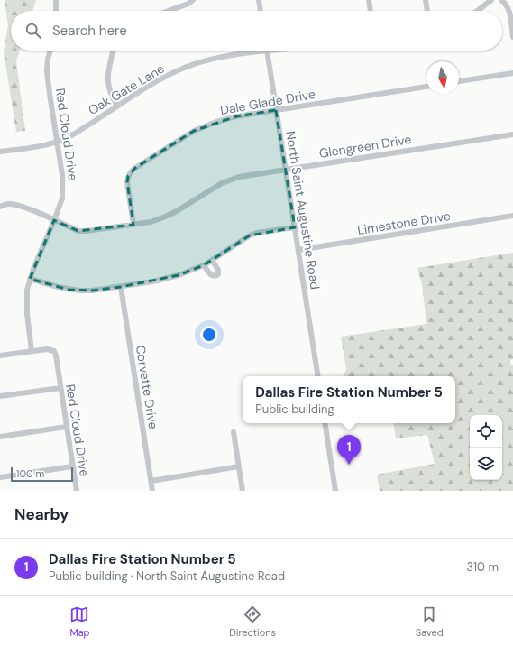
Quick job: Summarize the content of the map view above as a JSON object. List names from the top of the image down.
{
  "streets": {
    "street": [
      "Oak Gate Lane",
      "Dale Glade Drive",
      "Red Cloud Drive",
      "Glengreen Drive",
      "North Saint Augustine Road",
      "Limestone Drive",
      "Corvette Drive"
    ]
  },
  "crossings": [
    ["Oak Gate Lane", "Red Cloud Drive"],
    ["Oak Gate Lane", "North Saint Augustine Road"],
    ["Dale Glade Drive", "Glengreen Drive"],
    ["Dale Glade Drive", "North Saint Augustine Road"],
    ["Red Cloud Drive", "Glengreen Drive"],
    ["Glengreen Drive", "North Saint Augustine Road"],
    ["North Saint Augustine Road", "Limestone Drive"]
  ],
  "scale_bar": "100 m",
  "north": "bottom",
  "page": {
    "search": "Search here",
    "popup": ["Dallas Fire Station Number 5", "Public building"],
    "pins": "1",
    "scale": "100 m",
    "heading": "Nearby",
    "list": [
      {
        "mark": "1",
        "name": "Dallas Fire Station Number 5",
        "note": "Public building · North Saint Augustine Road",
        "value": "310 m"
      }
    ],
    "nav": ["Map", "Directions", "Saved"]
  }
}
